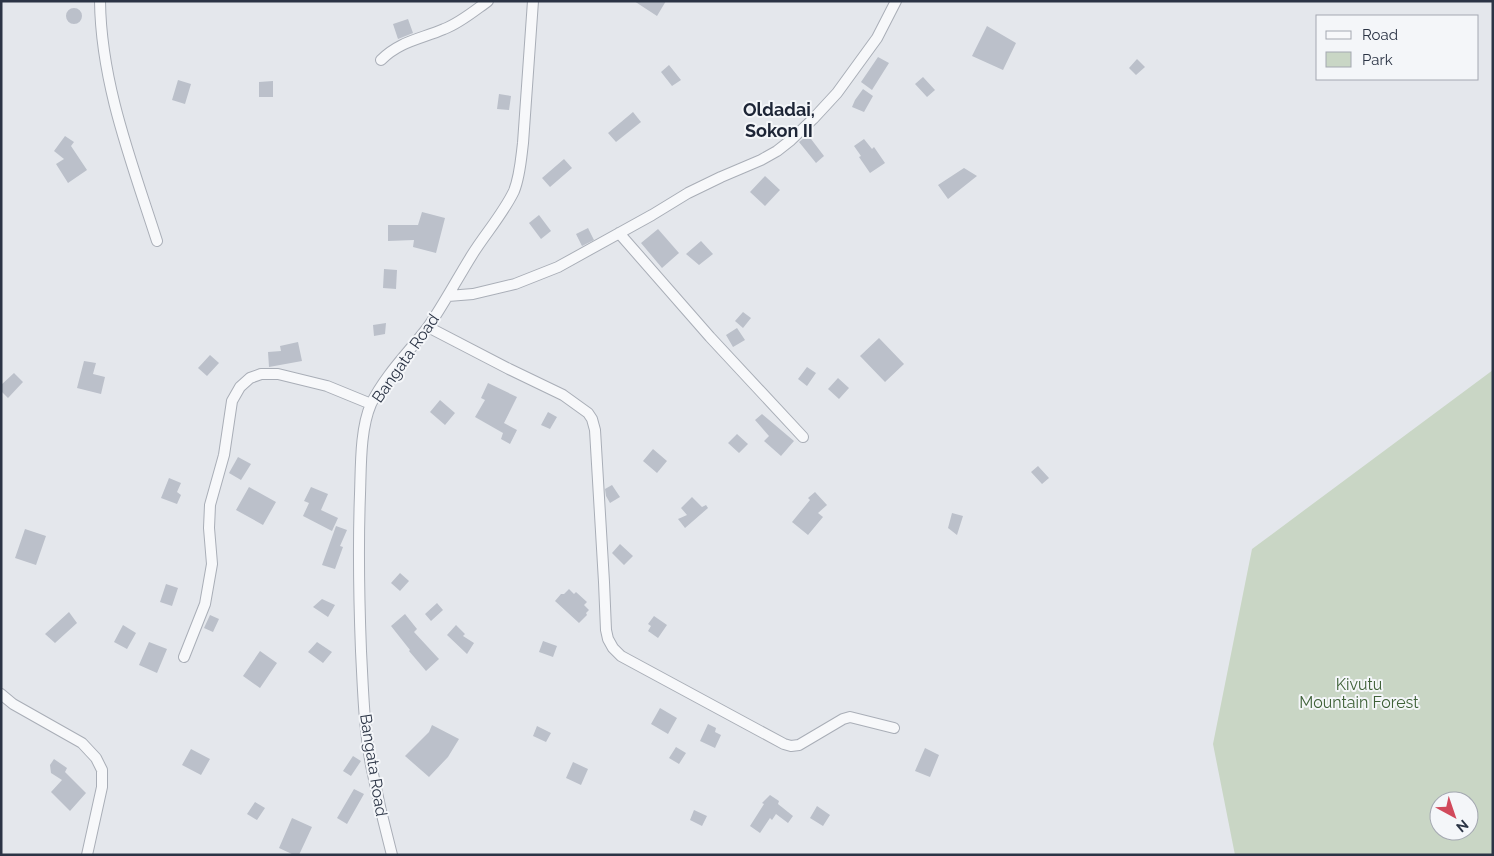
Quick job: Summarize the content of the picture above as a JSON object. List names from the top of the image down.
{
  "streets": {
    "street": ["Bangata Road"]
  },
  "districts": ["Oldadai, Sokon II"],
  "parks": ["Kivutu Mountain Forest"],
  "legend": ["Road", "Park"],
  "north": "bottom right"
}
